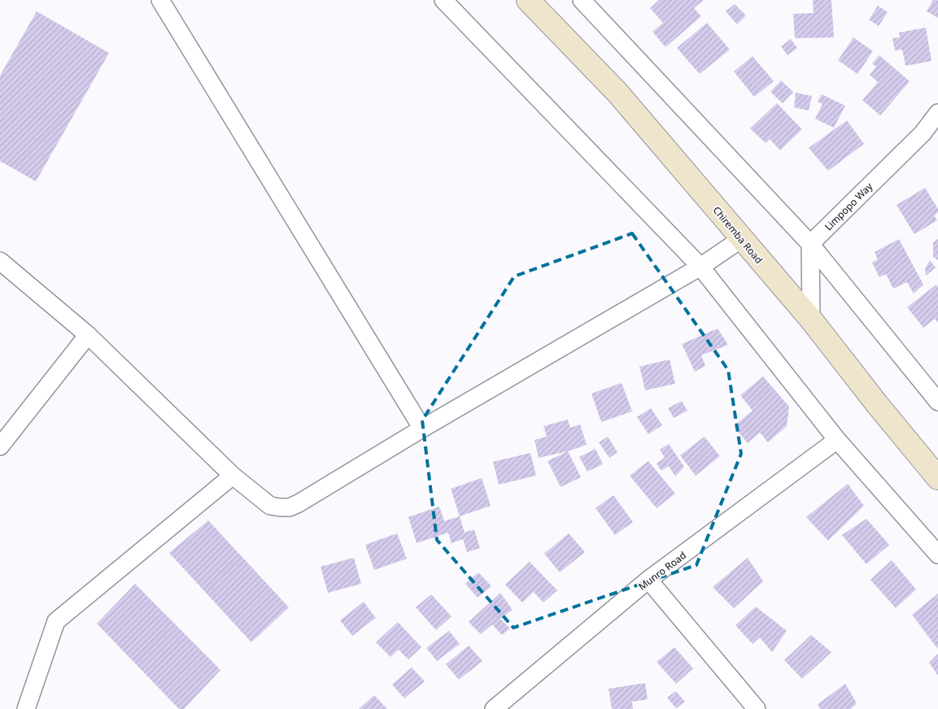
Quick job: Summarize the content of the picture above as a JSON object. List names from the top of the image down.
{
  "streets": {
    "main road": ["Chiremba Road"],
    "street": ["Limpopo Way", "Munro Road"]
  }
}
